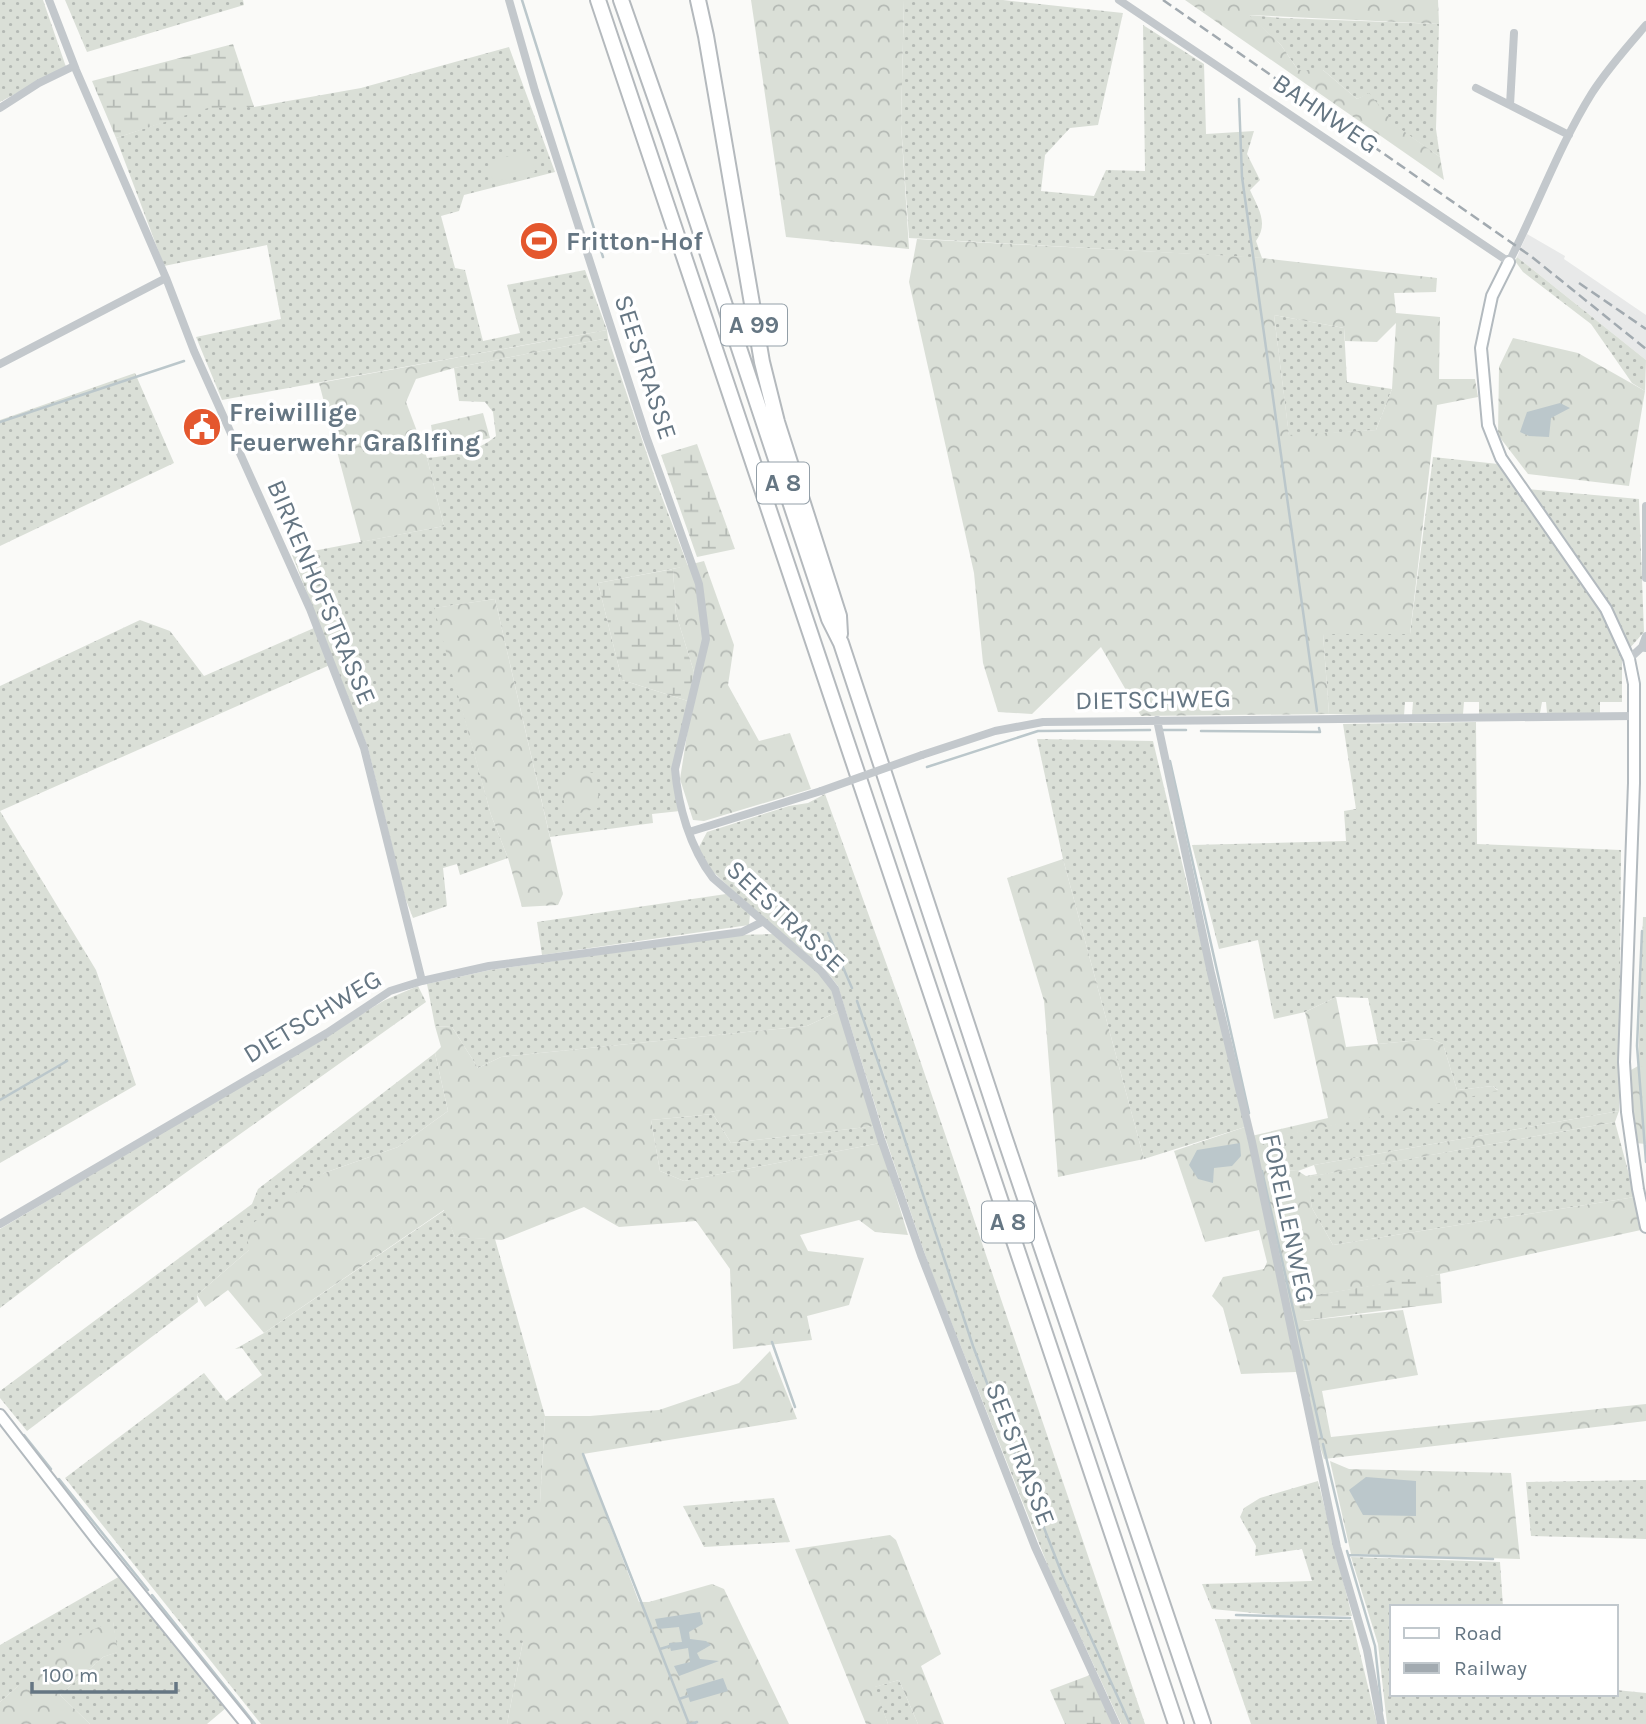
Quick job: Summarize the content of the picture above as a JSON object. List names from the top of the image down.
{
  "streets": {
    "highway": ["A 99", "A 8"],
    "street": [
      "BAHNWEG",
      "SEESTRASSE",
      "BIRKENHOFSTRASSE",
      "DIETSCHWEG",
      "FORELLENWEG"
    ]
  },
  "crossings": [
    ["A 99", "A 8"],
    ["SEESTRASSE", "DIETSCHWEG"],
    ["BIRKENHOFSTRASSE", "DIETSCHWEG"],
    ["DIETSCHWEG", "FORELLENWEG"]
  ],
  "places": {
    "sports": ["Fritton-Hof"],
    "public building": ["Freiwillige Feuerwehr Graßlfing"]
  },
  "legend": ["Road", "Railway"],
  "scale_bar": "100 m"
}
